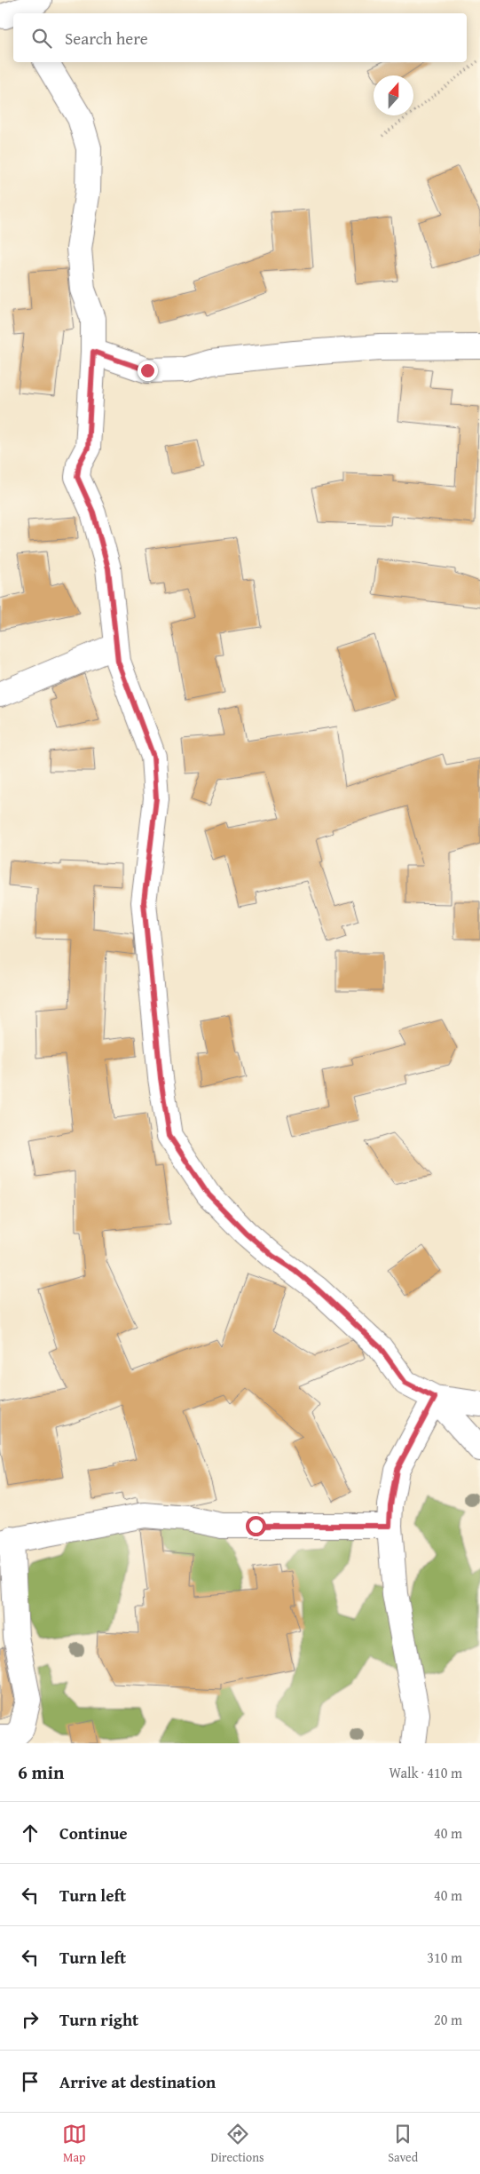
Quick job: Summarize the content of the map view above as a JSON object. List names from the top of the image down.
{
  "north": "top",
  "page": {
    "search": "Search here",
    "heading": ["6 min", "Walk · 410 m"],
    "list": [
      ["Continue", "40 m"],
      ["Turn left", "40 m"],
      ["Turn left", "310 m"],
      ["Turn right", "20 m"],
      "Arrive at destination"
    ],
    "nav": ["Map", "Directions", "Saved"]
  }
}
